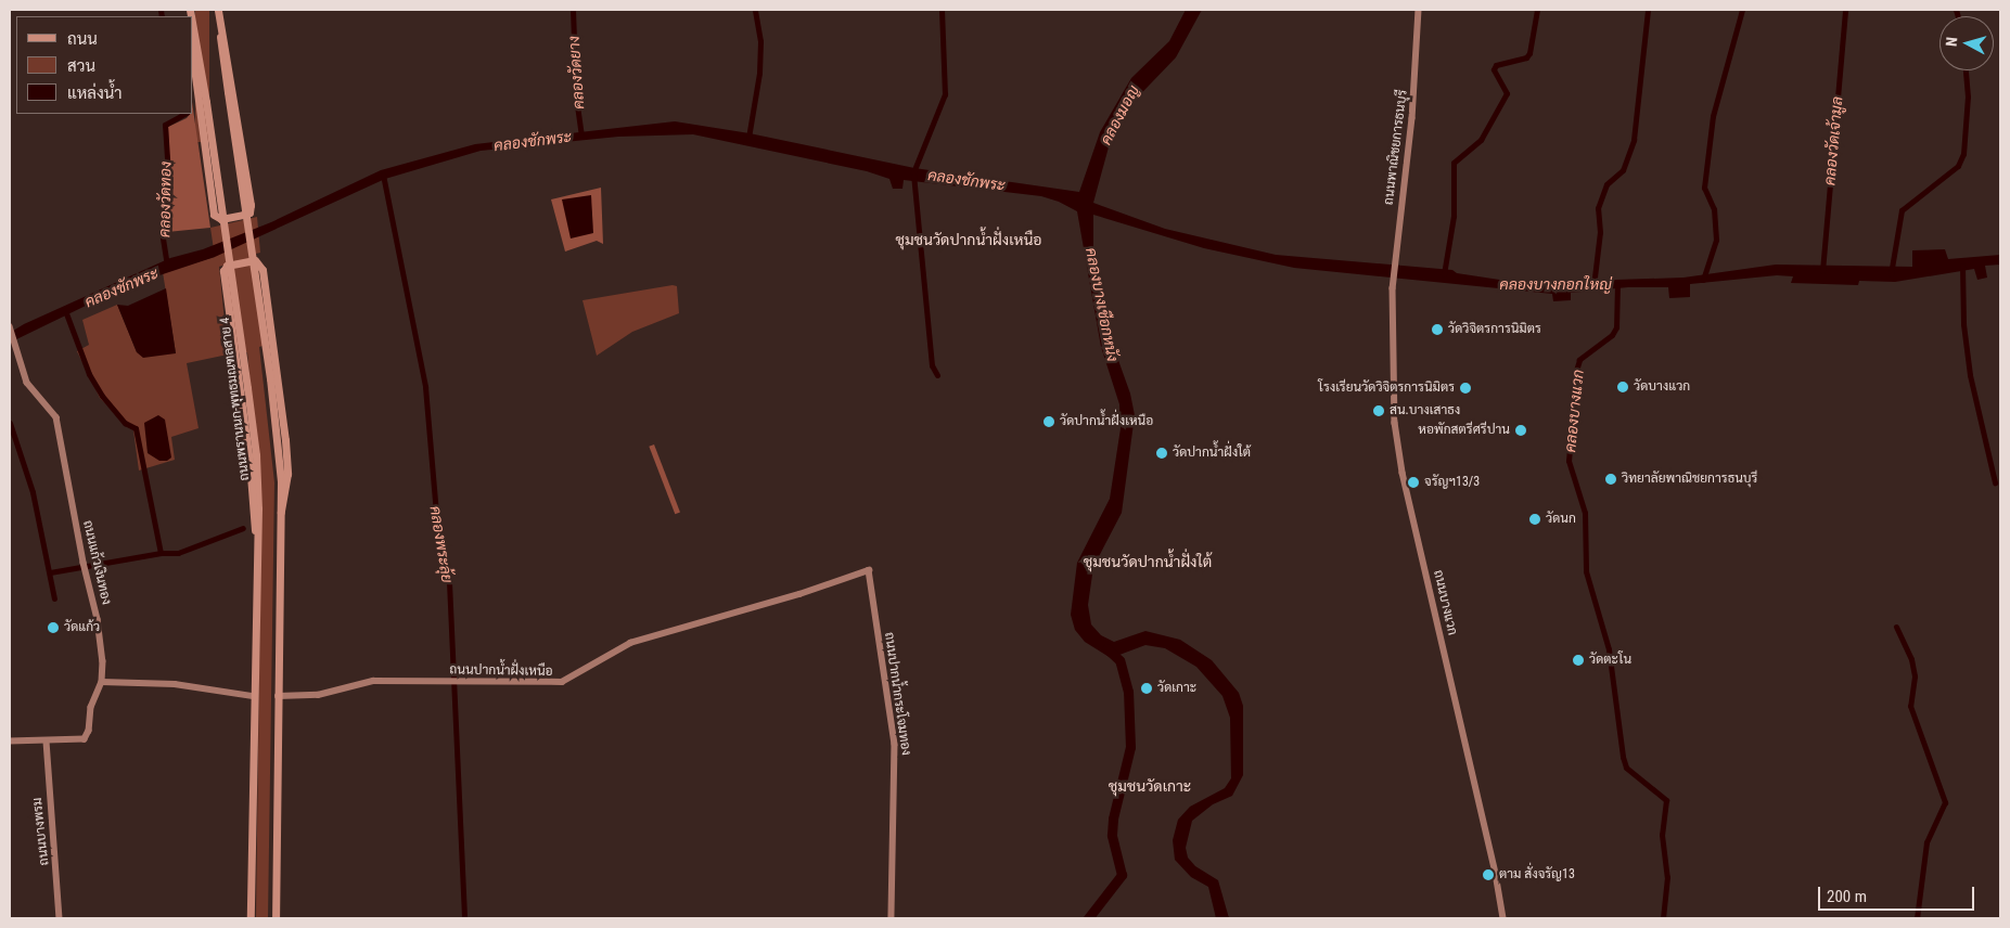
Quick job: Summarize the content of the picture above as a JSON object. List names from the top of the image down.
{
  "streets": {
    "main road": ["ถนนพรานนก-พุทธมณฑลสาย 4"],
    "street": [
      "ถนนพาณิชยการธนบุรี",
      "ถนนแก้วเงินทอง",
      "ถนนบางแวก",
      "ถนนปากน้ำฝั่งเหนือ",
      "ถนนปากน้ำกระโจมทอง",
      "ถนนบางพรม"
    ]
  },
  "crossings": [
    ["ถนนพาณิชยการธนบุรี", "ถนนบางแวก"],
    ["ถนนแก้วเงินทอง", "ถนนบางพรม"],
    ["ถนนปากน้ำฝั่งเหนือ", "ถนนปากน้ำกระโจมทอง"]
  ],
  "districts": ["ชุมชนวัดปากน้ำฝั่งเหนือ", "ชุมชนวัดปากน้ำฝั่งใต้", "ชุมชนวัดเกาะ"],
  "water": [
    "คลองวัดยาง",
    "คลองมอญ",
    "คลองชักพระ",
    "คลองวัดเจ้ามูล",
    "คลองวัดทอง",
    "คลองบางกอกใหญ่",
    "คลองบางเชือกหนัง",
    "คลองบางแวก",
    "คลองพระลุ้ย"
  ],
  "places": [
    "วัดวิจิตรการนิมิตร",
    "วัดบางแวก",
    "โรงเรียนวัดวิจิตรการนิมิตร",
    "สน.บางเสาธง",
    "วัดปากน้ำฝั่งเหนือ",
    "หอพักสตรีศรีปาน",
    "วัดปากน้ำฝั่งใต้",
    "วิทยาลัยพาณิชยการธนบุรี",
    "จรัญฯ13/3",
    "วัดนก",
    "วัดแก้ว",
    "วัดตะโน",
    "วัดเกาะ",
    "ตาม สั่งจรัญ13"
  ],
  "legend": ["ถนน", "สวน", "แหล่งน้ำ"],
  "scale_bar": "200 m",
  "north": "left"
}
